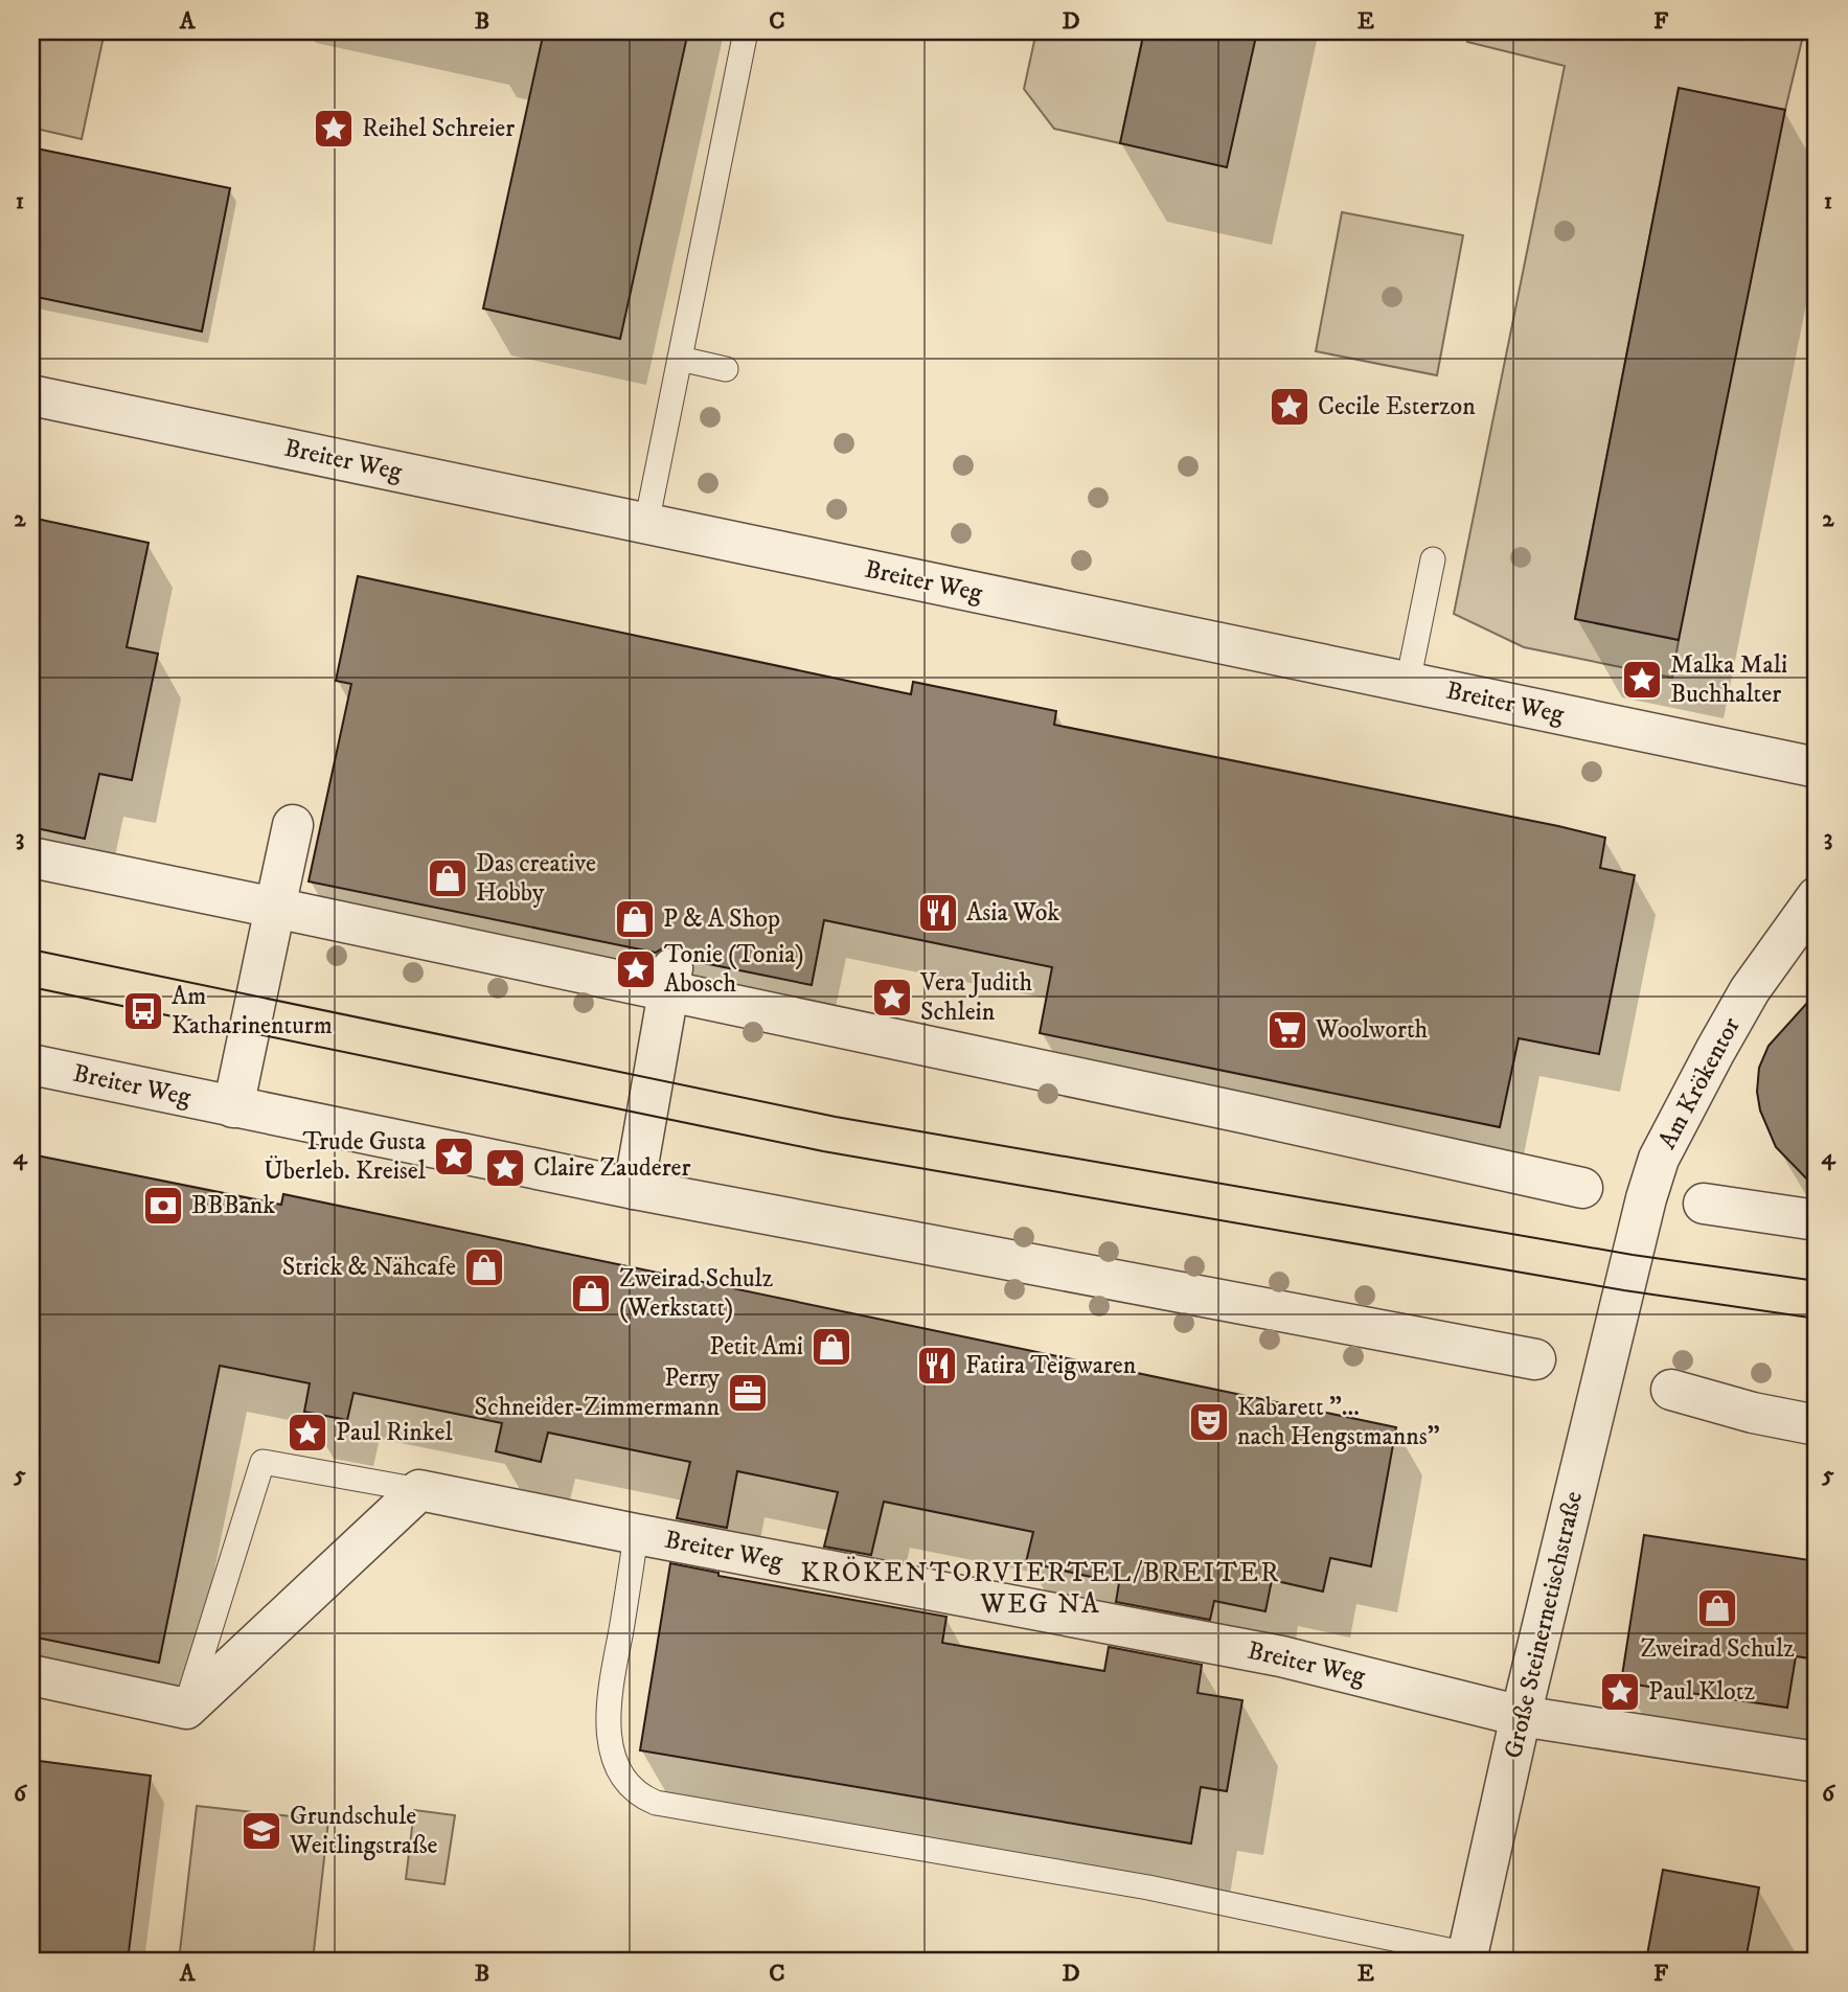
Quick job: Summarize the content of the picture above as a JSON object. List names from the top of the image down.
{
  "streets": {
    "street": ["Breiter Weg", "Am Krökentor", "Große Steinernetischstraße"]
  },
  "crossings": [
    ["Breiter Weg", "Große Steinernetischstraße"],
    ["Am Krökentor", "Große Steinernetischstraße"]
  ],
  "districts": ["KRÖKENTORVIERTEL/BREITER WEG NA"],
  "places": {
    "place": [
      "Reihel Schreier",
      "Cecile Esterzon",
      "Malka Mali Buchhalter",
      "Tonie (Tonia) Abosch",
      "Vera Judith Schlein",
      "Trude Gusta Überleb. Kreisel",
      "Claire Zauderer",
      "Paul Rinkel",
      "Paul Klotz"
    ],
    "shop": [
      "Das creative Hobby",
      "P & A Shop",
      "Strick & Nähcafe",
      "Zweirad Schulz (Werkstatt)",
      "Petit Ami",
      "Zweirad Schulz"
    ],
    "restaurant": ["Asia Wok", "Fatira Teigwaren"],
    "bus stop": ["Am Katharinenturm"],
    "supermarket": ["Woolworth"],
    "bank": ["BBBank"],
    "office": ["Perry Schneider-Zimmermann"],
    "theatre": ["Kabarett \"... nach Hengstmanns\""],
    "school or university": ["Grundschule Weitlingstraße"]
  },
  "grid": {
    "columns": [
      "A",
      "B",
      "C",
      "D",
      "E",
      "F"
    ],
    "rows": [
      "1",
      "2",
      "3",
      "4",
      "5",
      "6"
    ]
  }
}
